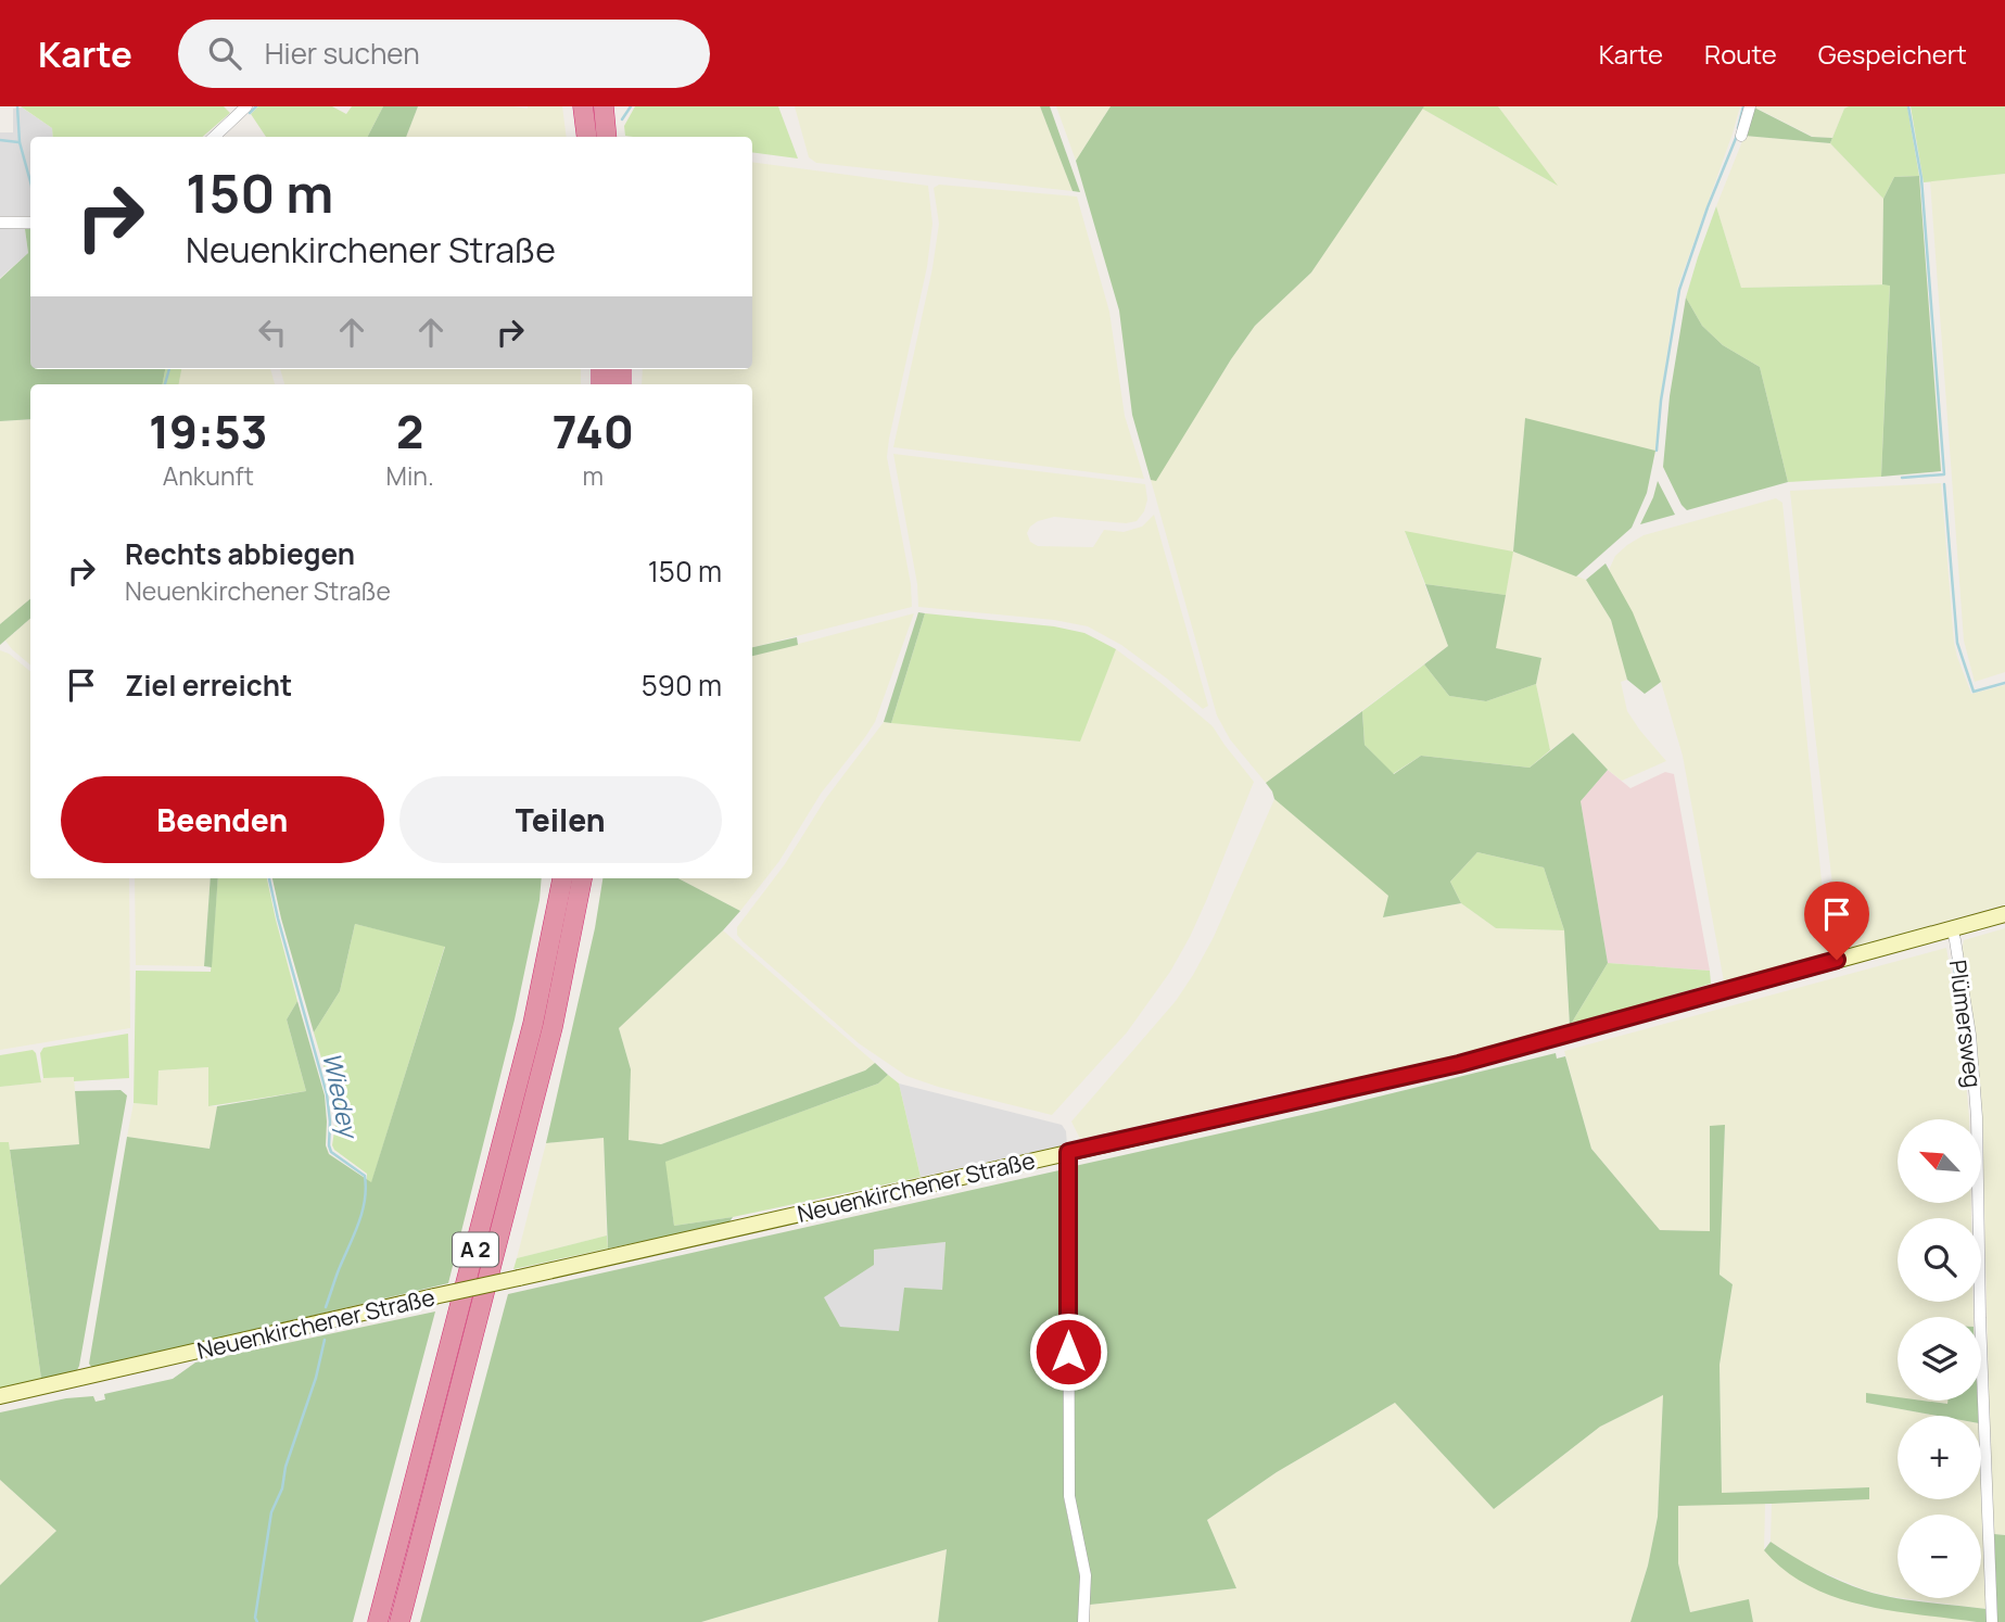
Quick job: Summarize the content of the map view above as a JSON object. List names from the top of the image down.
{
  "streets": {
    "highway": ["A 2"],
    "main road": ["Neuenkirchener Straße"],
    "street": ["Plümersweg"]
  },
  "crossings": [
    ["Plümersweg", "Neuenkirchener Straße"]
  ],
  "water": ["Wiedey"],
  "north": "top left",
  "page": {
    "header": "Karte",
    "search": "Hier suchen",
    "nav": ["Karte", "Route", "Gespeichert"],
    "turn": ["150 m", "Neuenkirchener Straße"],
    "eta": [
      "19:53",
      "Ankunft",
      "2",
      "Min.",
      "740",
      "m"
    ],
    "list": [
      {
        "name": "Rechts abbiegen",
        "note": "Neuenkirchener Straße",
        "value": "150 m"
      },
      {
        "name": "Ziel erreicht",
        "value": "590 m"
      }
    ],
    "buttons": ["Beenden", "Teilen"],
    "map_buttons": ["+", "−"]
  }
}
